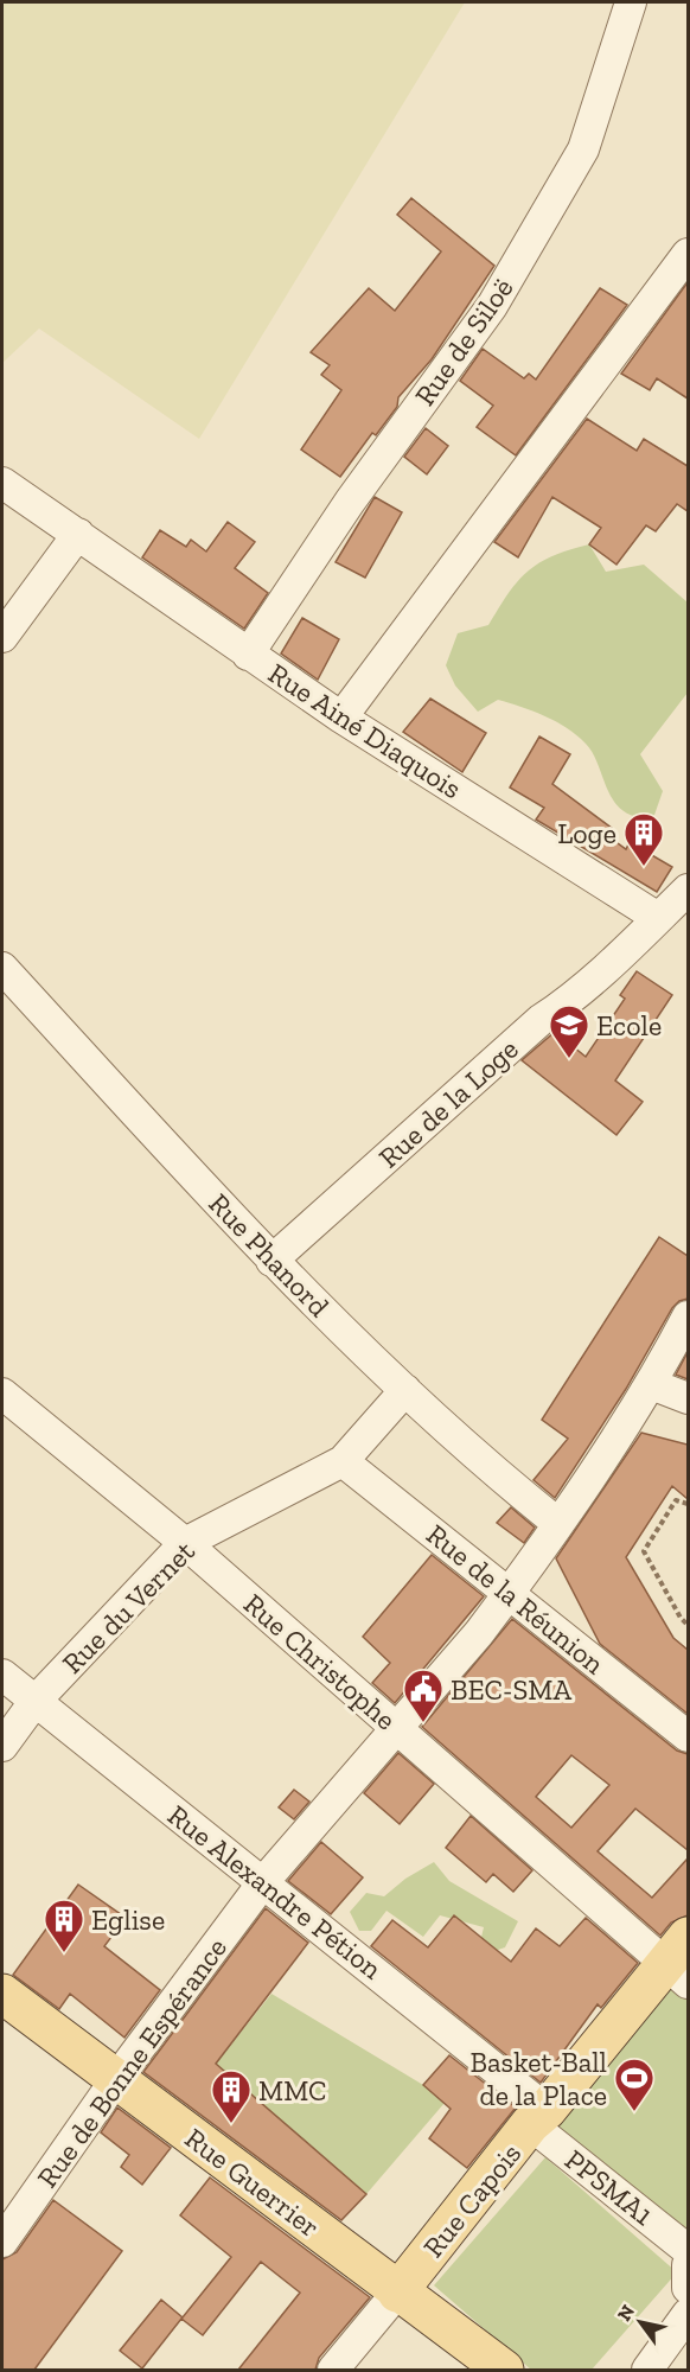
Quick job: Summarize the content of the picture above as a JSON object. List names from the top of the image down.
{
  "streets": {
    "main road": ["Rue Guerrier", "Rue Capois"],
    "street": [
      "Rue de Siloë",
      "Rue Ainé Diaquois",
      "Rue de la Loge",
      "Rue Phanord",
      "Rue de la Réunion",
      "Rue du Vernet",
      "Rue Christophe",
      "Rue Alexandre Pétion",
      "Rue de Bonne Espérance",
      "PPSMA1"
    ]
  },
  "crossings": [
    ["Rue de Siloë", "Rue Ainé Diaquois"],
    ["Rue Ainé Diaquois", "Rue de la Loge"],
    ["Rue de la Loge", "Rue Phanord"],
    ["Rue Phanord", "Rue du Vernet"],
    ["Rue de la Réunion", "Rue du Vernet"],
    ["Rue de la Réunion", "Rue de Bonne Espérance"],
    ["Rue du Vernet", "Rue Christophe"],
    ["Rue du Vernet", "Rue Alexandre Pétion"],
    ["Rue Christophe", "Rue de Bonne Espérance"],
    ["Rue Christophe", "Rue Capois"],
    ["Rue Alexandre Pétion", "Rue de Bonne Espérance"],
    ["Rue Alexandre Pétion", "PPSMA1"],
    ["Rue Alexandre Pétion", "Rue Capois"],
    ["Rue de Bonne Espérance", "Rue Guerrier"],
    ["Rue Guerrier", "Rue Capois"],
    ["PPSMA1", "Rue Capois"]
  ],
  "places": {
    "building": ["Loge", "Eglise", "MMC"],
    "school or university": ["Ecole"],
    "public building": ["BEC-SMA"],
    "sports": ["Basket-Ball de la Place"]
  },
  "north": "top left"
}
